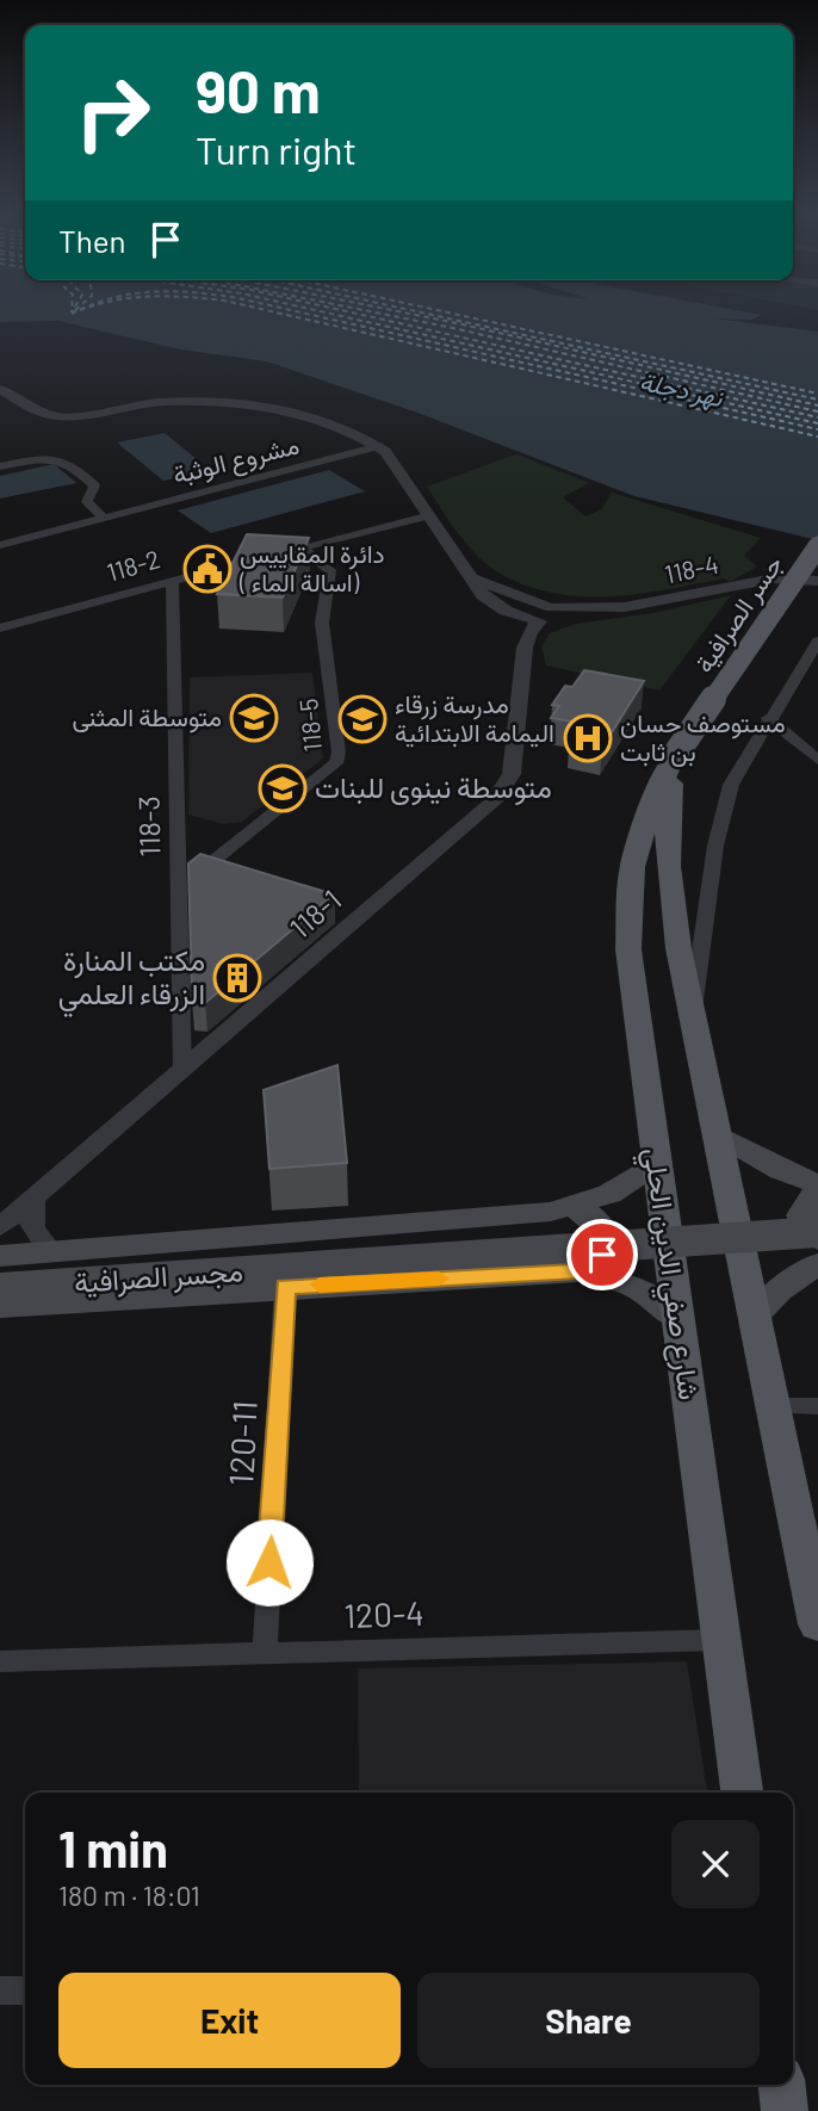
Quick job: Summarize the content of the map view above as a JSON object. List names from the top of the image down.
{
  "streets": {
    "main road": ["جسر الصرافية", "شارع صفي الدين الحلي", "مجسر الصرافية"],
    "street": [
      "مشروع الوثبة",
      "118-2",
      "118-4",
      "118-5",
      "118-3",
      "118-1",
      "120-11",
      "120-4"
    ]
  },
  "crossings": [
    ["118-2", "118-5"],
    ["118-2", "118-3"],
    ["118-4", "118-1"],
    ["جسر الصرافية", "شارع صفي الدين الحلي"],
    ["118-5", "118-3"],
    ["118-3", "118-1"],
    ["شارع صفي الدين الحلي", "120-4"],
    ["120-11", "120-4"]
  ],
  "water": ["نهر دجلة"],
  "places": {
    "public building": ["دائرة المقاييس ( اسالة الماء)"],
    "school or university": ["متوسطة المثنى", "مدرسة زرقاء اليمامة الابتدائية", "متوسطة نينوى للبنات"],
    "hospital": ["مستوصف حسان بن ثابت"],
    "building": ["مكتب المنارة الزرقاء العلمي"]
  },
  "page": {
    "turn": ["90 m", "Turn right"],
    "then": "Then",
    "heading": ["1 min", "180 m · 18:01"],
    "buttons": ["Exit", "Share"]
  }
}
